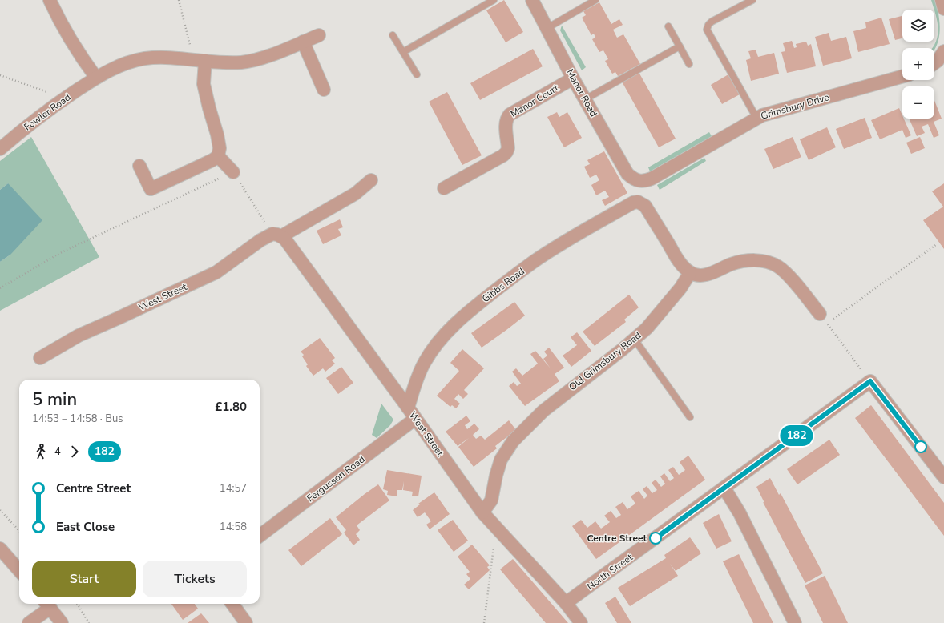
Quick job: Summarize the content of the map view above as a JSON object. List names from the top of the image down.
{
  "streets": {
    "street": [
      "Manor Road",
      "Manor Court",
      "Grimsbury Drive",
      "Fowler Road",
      "Gibbs Road",
      "West Street",
      "Old Grimsbury Road",
      "Fergusson Road",
      "North Street"
    ]
  },
  "crossings": [
    ["Manor Road", "Manor Court"],
    ["Manor Road", "Grimsbury Drive"],
    ["Gibbs Road", "West Street"],
    ["Gibbs Road", "Old Grimsbury Road"],
    ["West Street", "Old Grimsbury Road"],
    ["West Street", "Fergusson Road"],
    ["West Street", "North Street"]
  ],
  "places": ["Centre Street"],
  "lines": ["bus line 182"],
  "page": {
    "on_map": "182",
    "map_buttons": ["+", "−"],
    "heading": ["5 min", "14:53 – 14:58 · Bus", "£1.80"],
    "legs": ["4", "182"],
    "list": [
      {
        "name": "Centre Street",
        "value": "14:57"
      },
      {
        "name": "East Close",
        "value": "14:58"
      }
    ],
    "buttons": ["Start", "Tickets"]
  }
}
